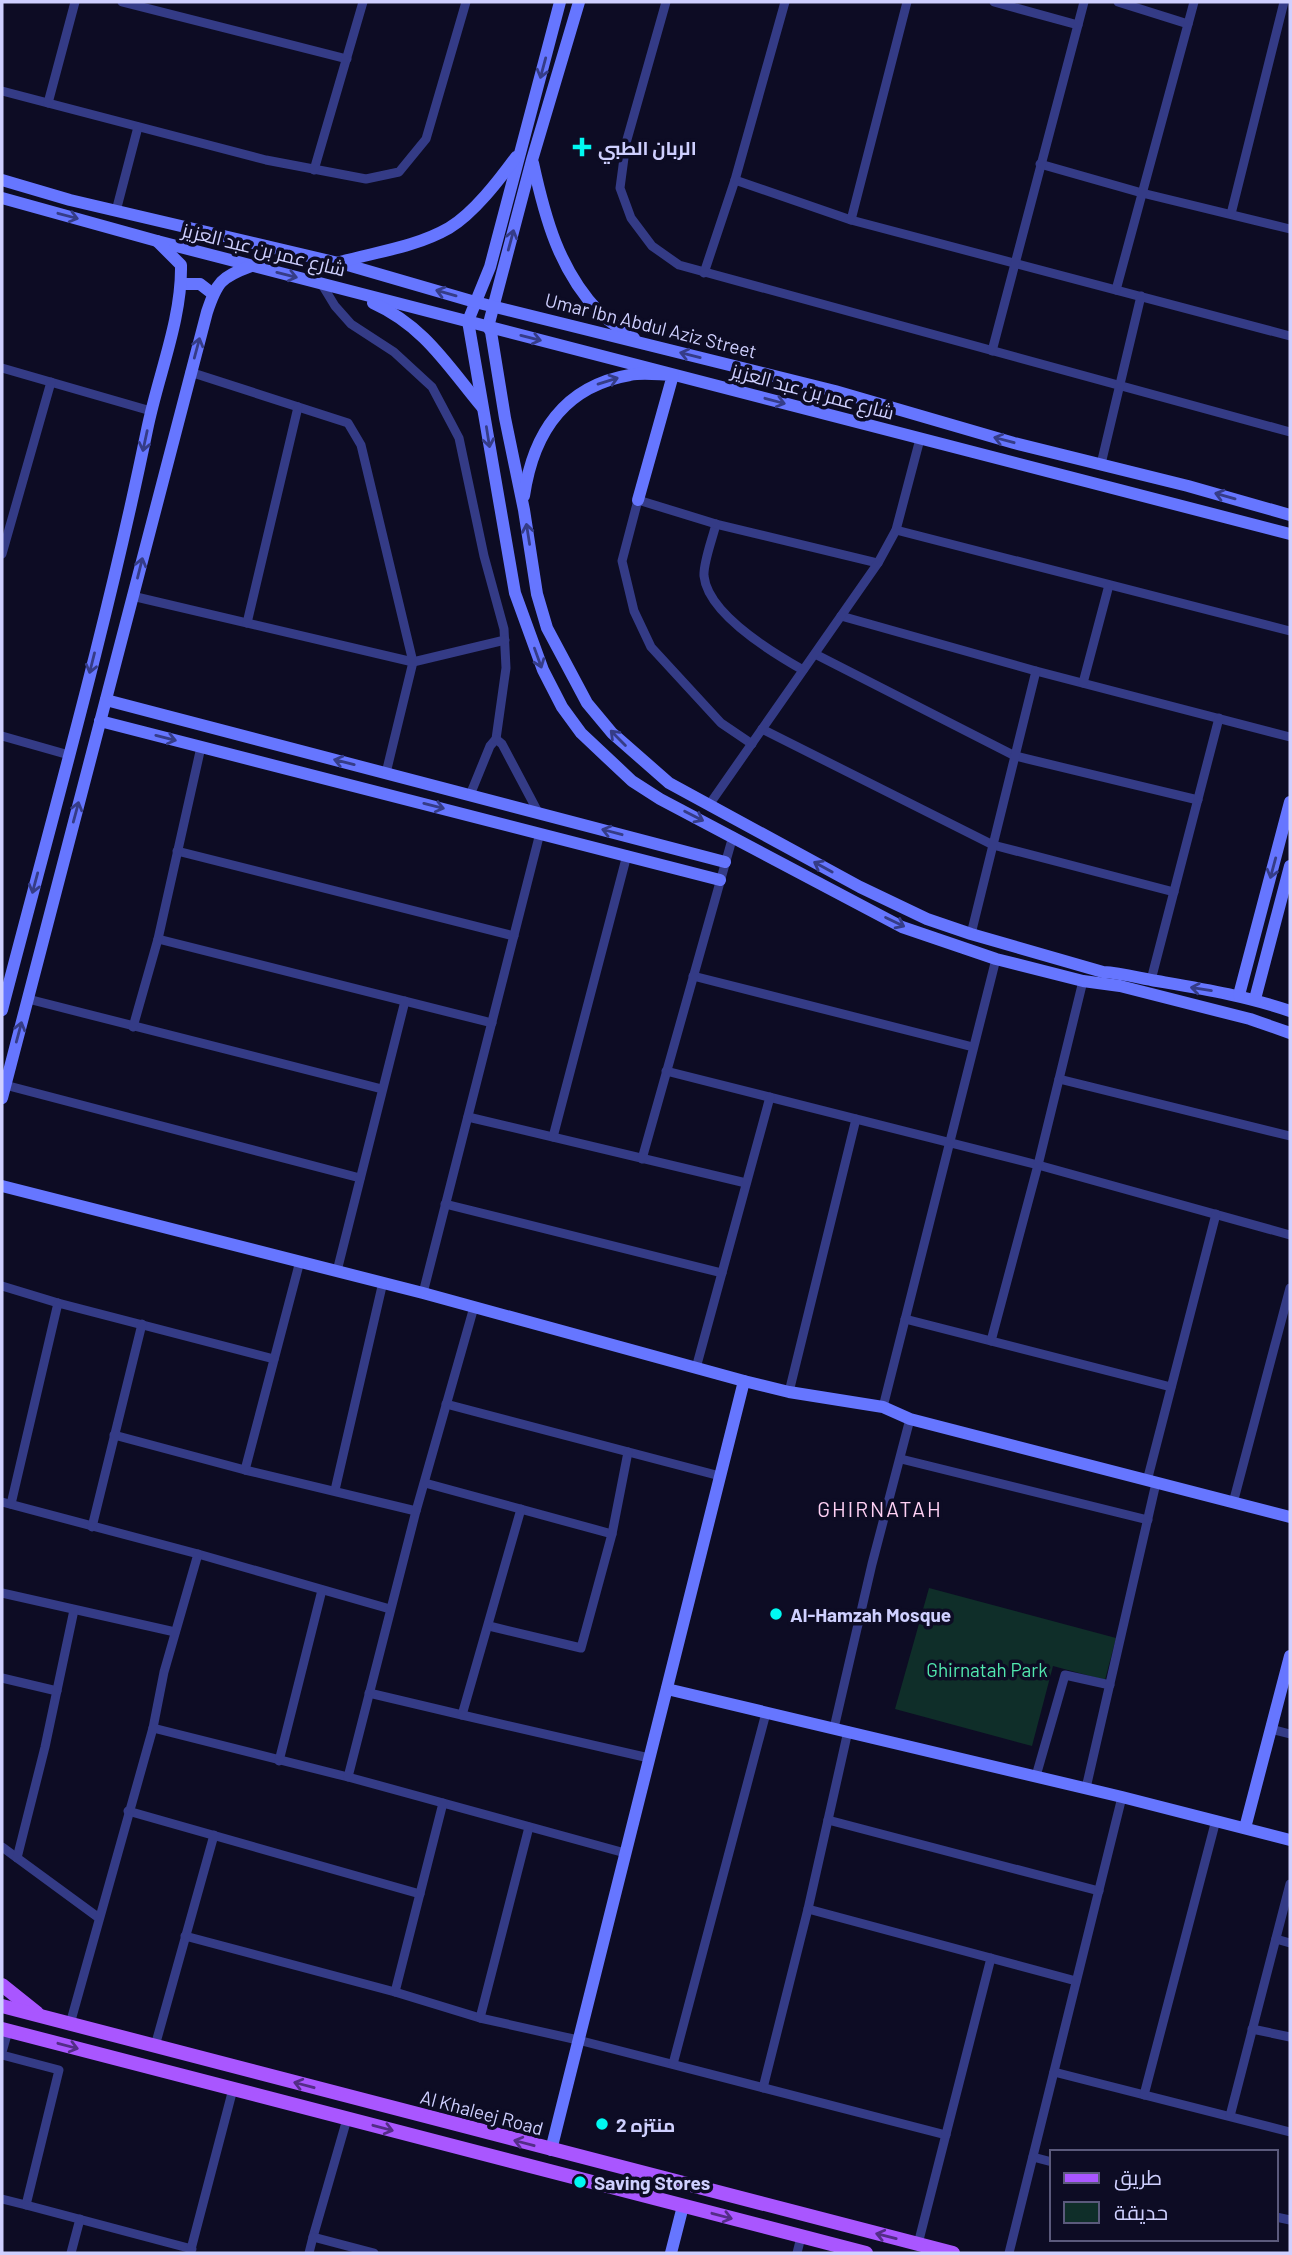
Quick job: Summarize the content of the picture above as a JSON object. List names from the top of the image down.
{
  "streets": {
    "main road": ["Al Khaleej Road"],
    "street": ["شارع عمر بن عبد العزيز", "Umar Ibn Abdul Aziz Street"]
  },
  "districts": ["GHIRNATAH"],
  "parks": ["Ghirnatah Park"],
  "places": {
    "health": ["الربان الطبي"],
    "other": ["Al-Hamzah Mosque", "منتزه 2", "Saving Stores"]
  },
  "legend": ["طريق", "حديقة"]
}
